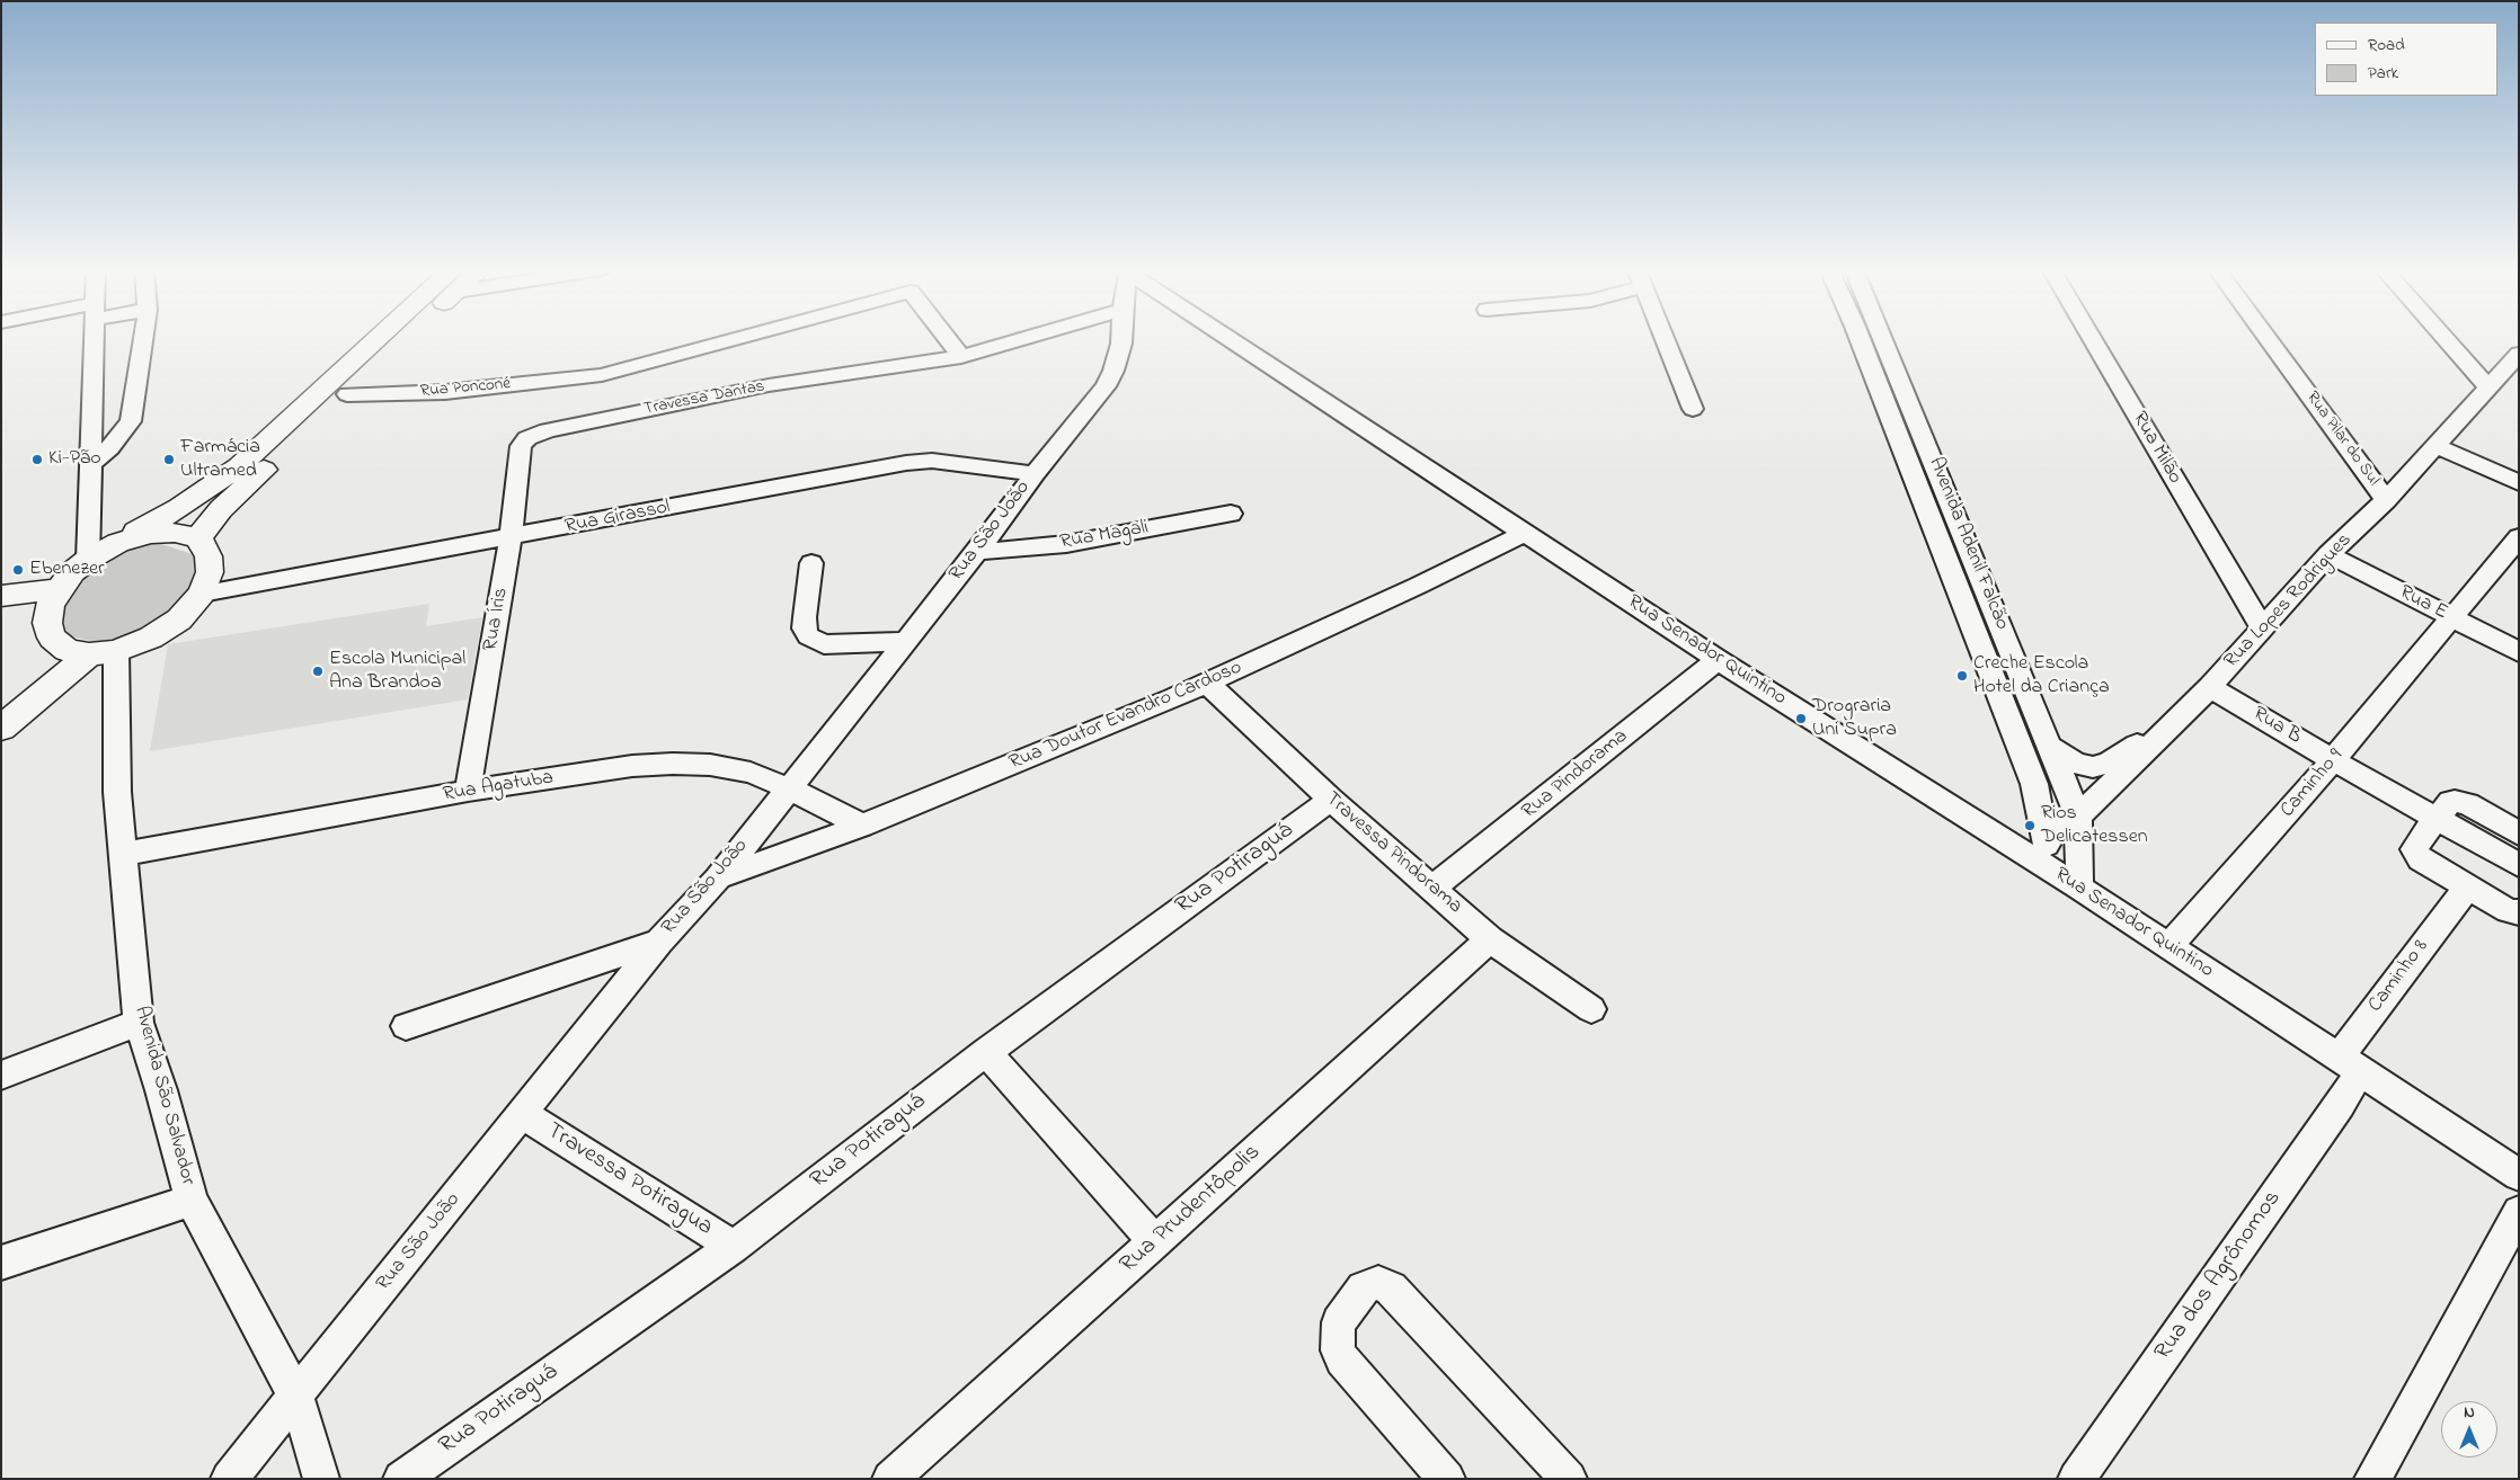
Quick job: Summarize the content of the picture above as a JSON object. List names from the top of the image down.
{
  "streets": {
    "street": [
      "Rua Ponconé",
      "Travessa Dantas",
      "Rua Pilar do Sul",
      "Rua Milão",
      "Rua Girassol",
      "Rua São João",
      "Rua Magali",
      "Avenida Adenil Falcão",
      "Rua Lopes Rodrigues",
      "Rua E",
      "Rua Íris",
      "Rua Senador Quintino",
      "Rua Doutor Evandro Cardoso",
      "Rua B",
      "Rua Pindorama",
      "Caminho 9",
      "Rua Agatuba",
      "Travessa Pindorama",
      "Rua Potiraguá",
      "Caminho 8",
      "Avenida São Salvador",
      "Travessa Potiragua",
      "Rua Prudentôpolis",
      "Rua dos Agrônomos"
    ]
  },
  "crossings": [
    ["Rua Ponconé", "Travessa Dantas"],
    ["Travessa Dantas", "Rua Íris"],
    ["Rua Pilar do Sul", "Rua Lopes Rodrigues"],
    ["Rua Milão", "Rua Lopes Rodrigues"],
    ["Rua Girassol", "Rua São João"],
    ["Rua Girassol", "Rua Íris"],
    ["Rua Girassol", "Avenida São Salvador"],
    ["Rua São João", "Rua Magali"],
    ["Rua São João", "Rua Doutor Evandro Cardoso"],
    ["Rua São João", "Rua Agatuba"],
    ["Rua São João", "Avenida São Salvador"],
    ["Rua São João", "Travessa Potiragua"],
    ["Avenida Adenil Falcão", "Rua Lopes Rodrigues"],
    ["Avenida Adenil Falcão", "Rua Senador Quintino"],
    ["Rua Lopes Rodrigues", "Rua E"],
    ["Rua Lopes Rodrigues", "Rua B"],
    ["Rua E", "Caminho 9"],
    ["Rua Íris", "Rua Agatuba"],
    ["Rua Senador Quintino", "Rua Doutor Evandro Cardoso"],
    ["Rua Senador Quintino", "Rua Pindorama"],
    ["Rua Senador Quintino", "Caminho 9"],
    ["Rua Senador Quintino", "Caminho 8"],
    ["Rua Senador Quintino", "Rua dos Agrônomos"],
    ["Rua Doutor Evandro Cardoso", "Rua Agatuba"],
    ["Rua Doutor Evandro Cardoso", "Travessa Pindorama"],
    ["Rua B", "Caminho 9"],
    ["Rua Pindorama", "Travessa Pindorama"],
    ["Rua Agatuba", "Avenida São Salvador"],
    ["Travessa Pindorama", "Rua Potiraguá"],
    ["Travessa Pindorama", "Rua Prudentôpolis"],
    ["Rua Potiraguá", "Travessa Potiragua"],
    ["Caminho 8", "Rua dos Agrônomos"]
  ],
  "places": [
    "Ki-Pão",
    "Farmácia Ultramed",
    "Ebenezer",
    "Escola Municipal Ana Brandoa",
    "Creche Escola Hotel da Criança",
    "Drograria Uni Supra",
    "Rios Delicatessen"
  ],
  "legend": ["Road", "Park"],
  "north": "top"
}
